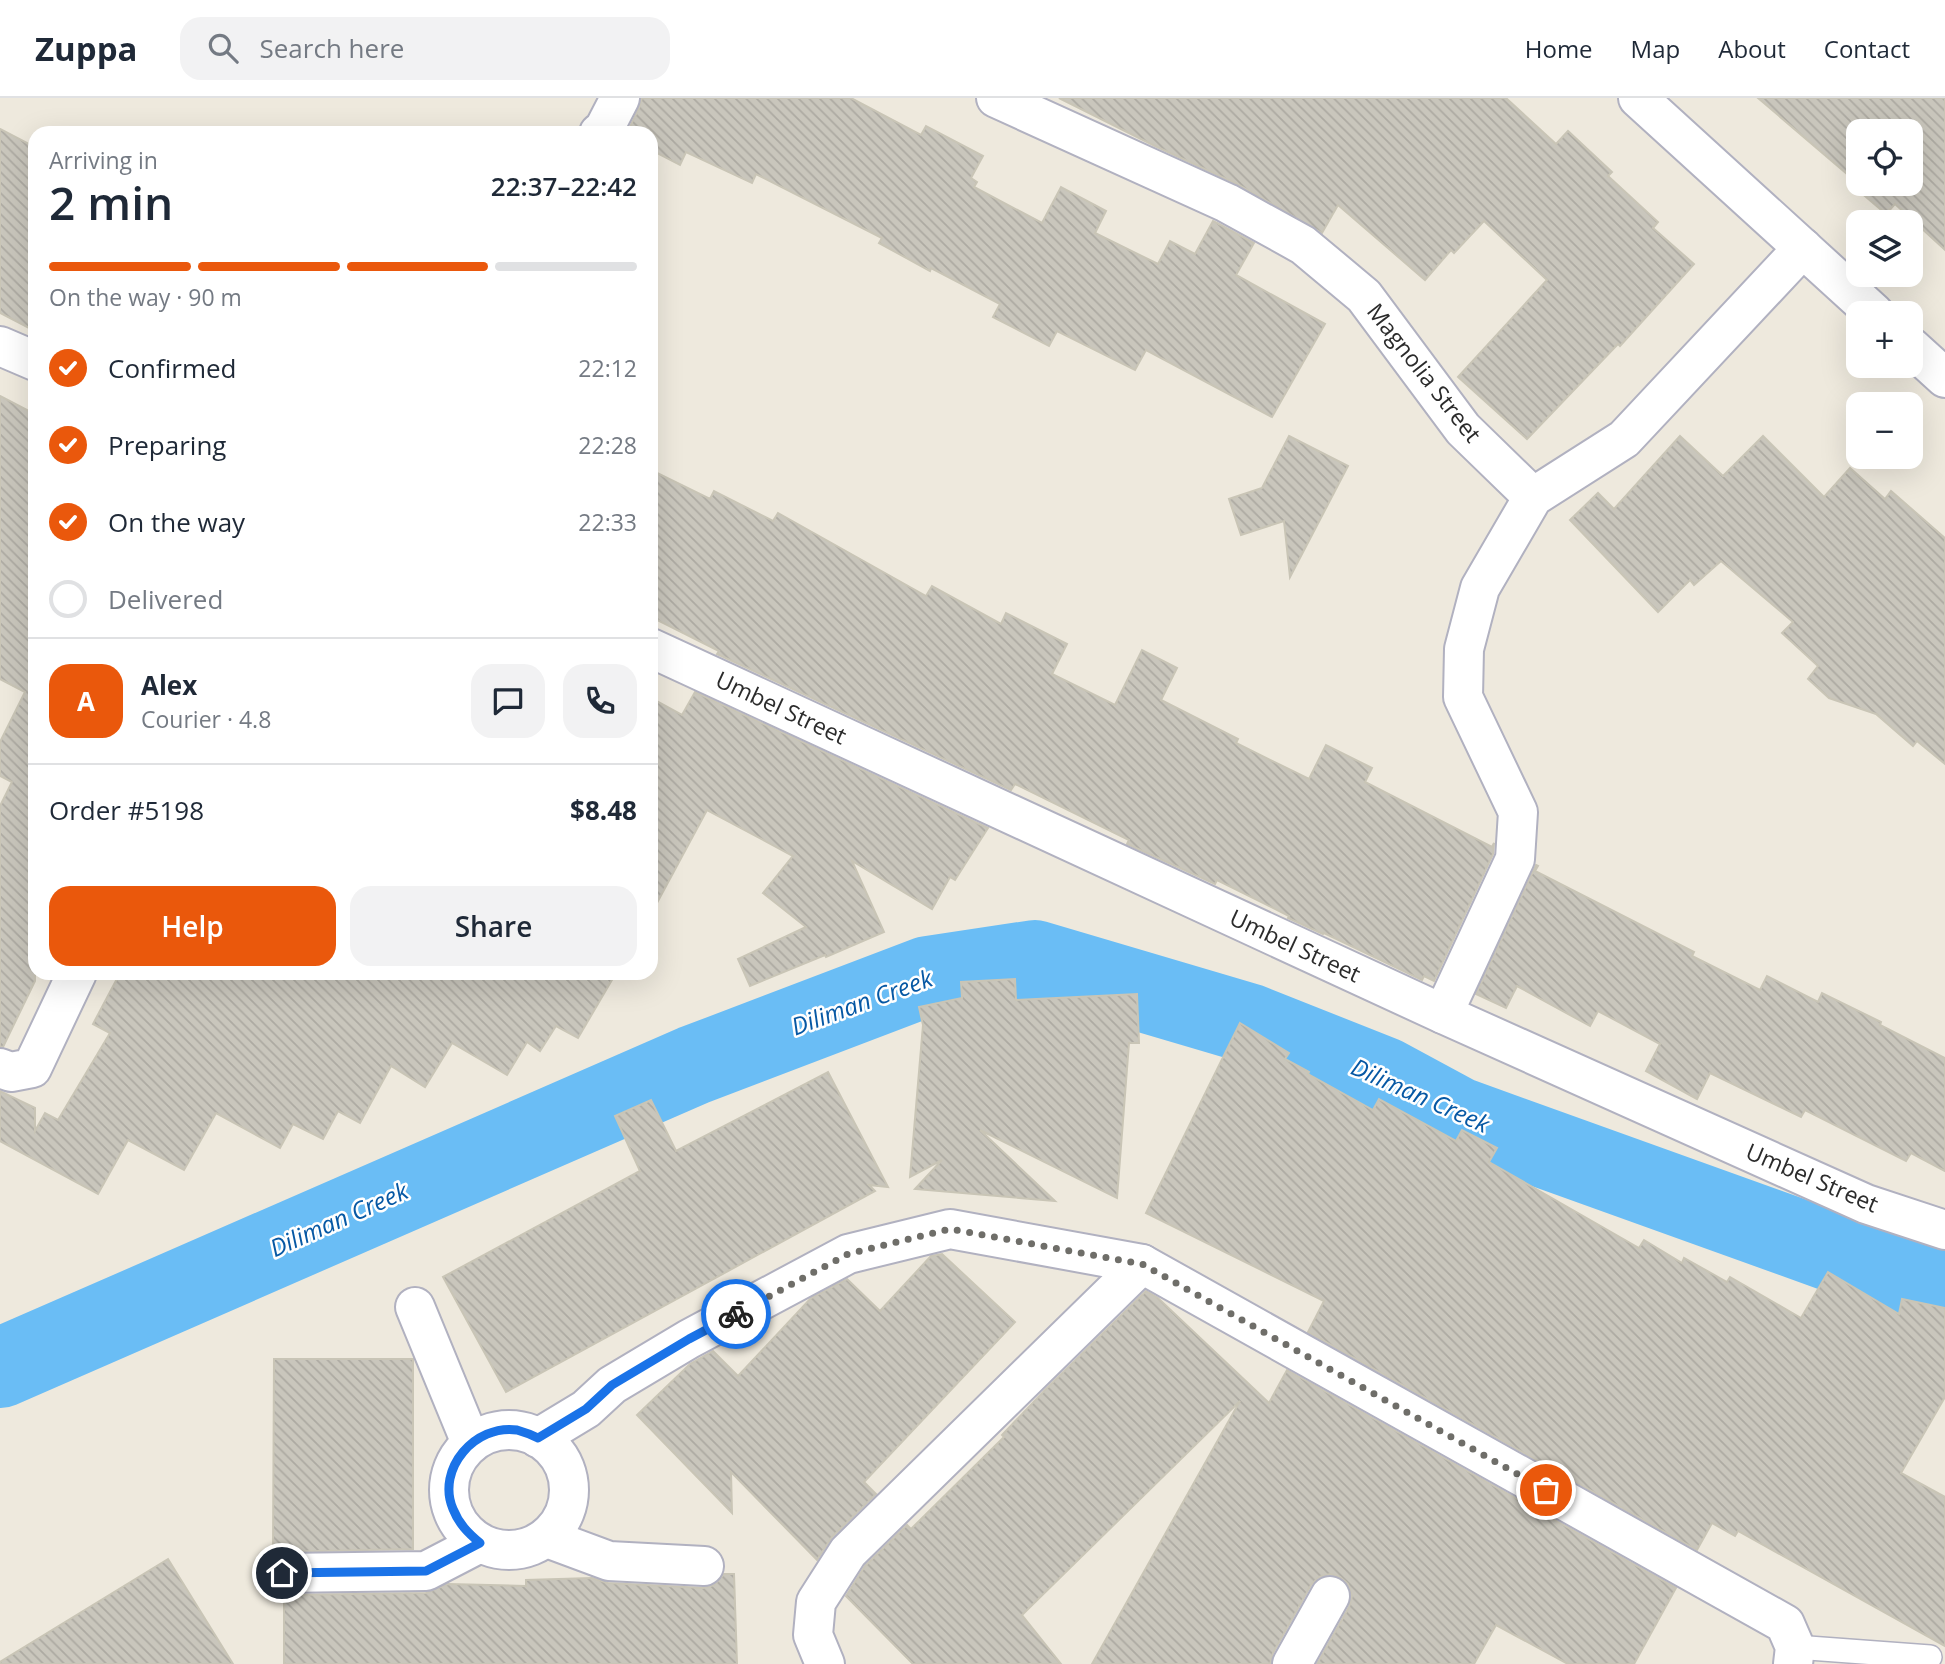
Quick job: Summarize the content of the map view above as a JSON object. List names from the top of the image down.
{
  "streets": {
    "street": ["Magnolia Street", "Umbel Street"]
  },
  "water": ["Diliman Creek"],
  "page": {
    "header": "Zuppa",
    "search": "Search here",
    "nav": [
      "Home",
      "Map",
      "About",
      "Contact"
    ],
    "map_buttons": ["+", "−"],
    "heading": ["2 min", "Arriving in", "22:37–22:42"],
    "panel": [
      "Alex",
      "Courier · 4.8",
      "Order #5198",
      "$8.48"
    ],
    "bar": "On the way · 90 m",
    "list": [
      ["Confirmed", "22:12"],
      ["Preparing", "22:28"],
      ["On the way", "22:33"],
      "Delivered"
    ],
    "round": "A",
    "buttons": ["Help", "Share"]
  }
}
